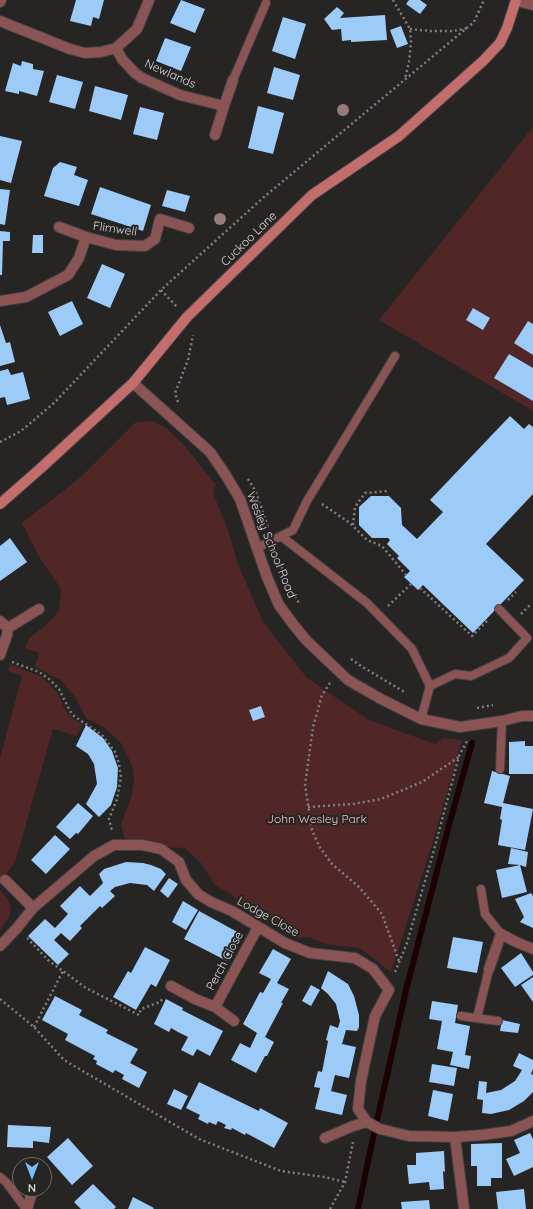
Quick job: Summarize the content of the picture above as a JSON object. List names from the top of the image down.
{
  "streets": {
    "street": [
      "Newlands",
      "Flimwell",
      "Cuckoo Lane",
      "Wesley School Road",
      "Lodge Close",
      "Perch Close"
    ]
  },
  "crossings": [
    ["Cuckoo Lane", "Wesley School Road"],
    ["Lodge Close", "Perch Close"]
  ],
  "parks": ["John Wesley Park"],
  "north": "bottom"
}
